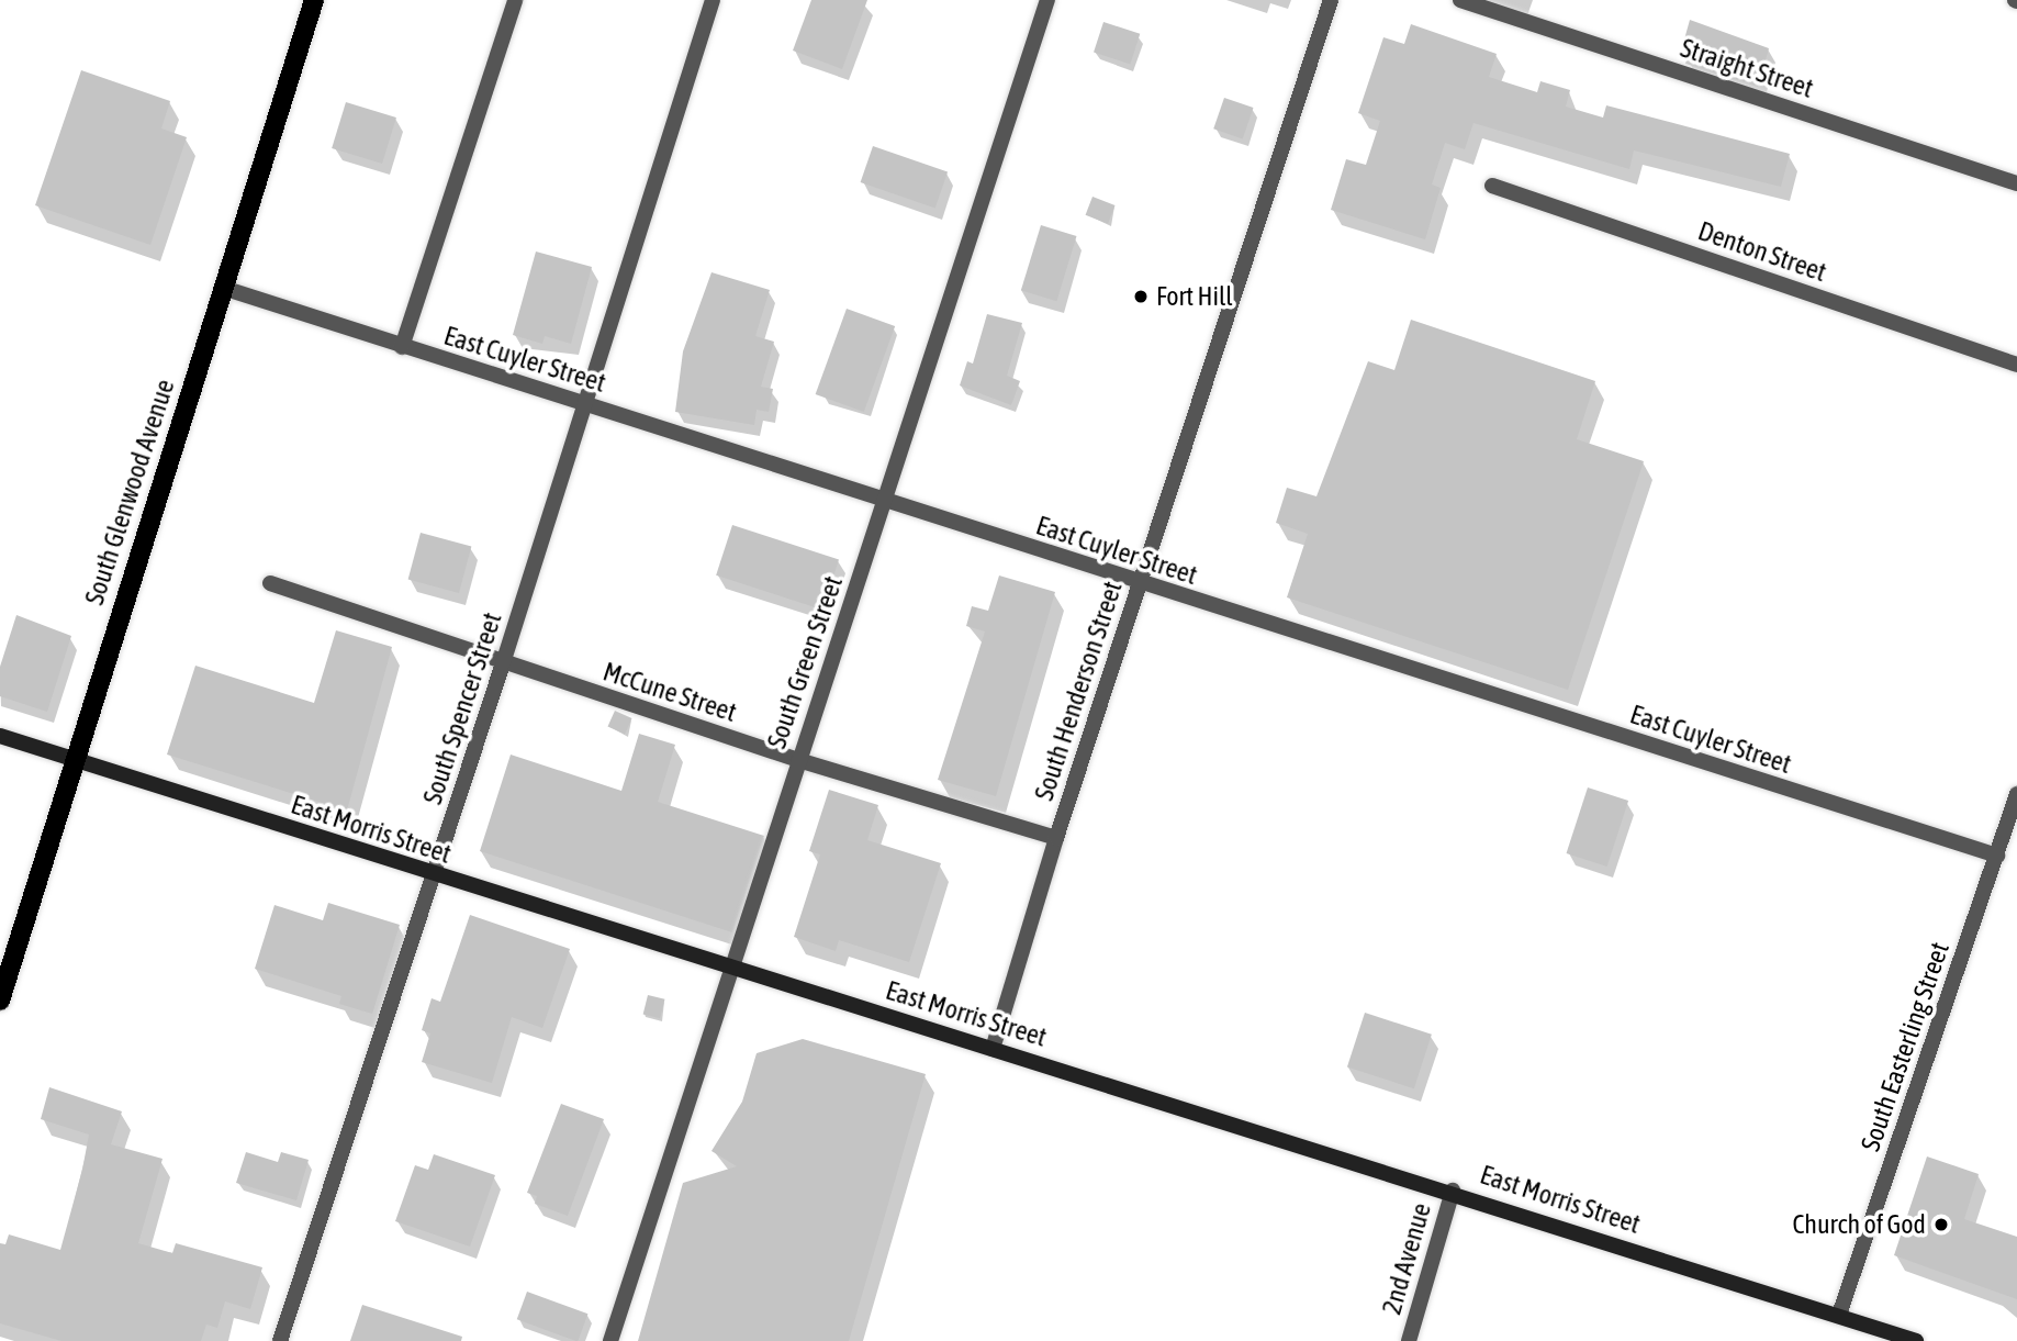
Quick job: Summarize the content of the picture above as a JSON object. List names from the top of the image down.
{
  "streets": {
    "main road": ["South Glenwood Avenue", "East Morris Street"],
    "street": [
      "Straight Street",
      "Denton Street",
      "East Cuyler Street",
      "South Green Street",
      "South Henderson Street",
      "McCune Street",
      "South Spencer Street",
      "South Easterling Street",
      "2nd Avenue"
    ]
  },
  "crossings": [
    ["East Cuyler Street", "South Glenwood Avenue"],
    ["East Cuyler Street", "South Green Street"],
    ["East Cuyler Street", "South Henderson Street"],
    ["East Cuyler Street", "South Spencer Street"],
    ["East Cuyler Street", "South Easterling Street"],
    ["South Glenwood Avenue", "East Morris Street"],
    ["South Green Street", "McCune Street"],
    ["South Green Street", "East Morris Street"],
    ["South Henderson Street", "McCune Street"],
    ["South Henderson Street", "East Morris Street"],
    ["McCune Street", "South Spencer Street"],
    ["South Spencer Street", "East Morris Street"],
    ["East Morris Street", "South Easterling Street"],
    ["East Morris Street", "2nd Avenue"]
  ],
  "places": ["Fort Hill", "Church of God"]
}
